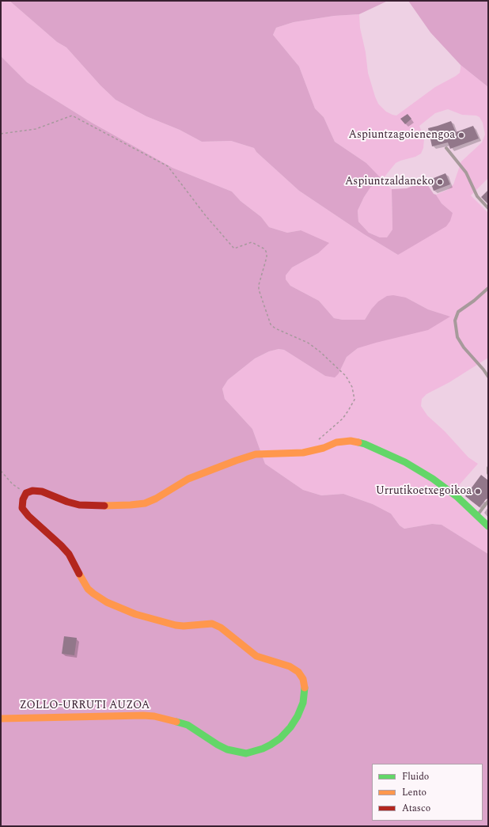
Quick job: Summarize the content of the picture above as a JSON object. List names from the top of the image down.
{
  "streets": {
    "street": ["ZOLLO-URRUTI AUZOA"]
  },
  "places": ["Aspiuntzagoienengoa", "Aspiuntzaldaneko", "Urrutikoetxegoikoa"],
  "legend": ["Fluido", "Lento", "Atasco"]
}
